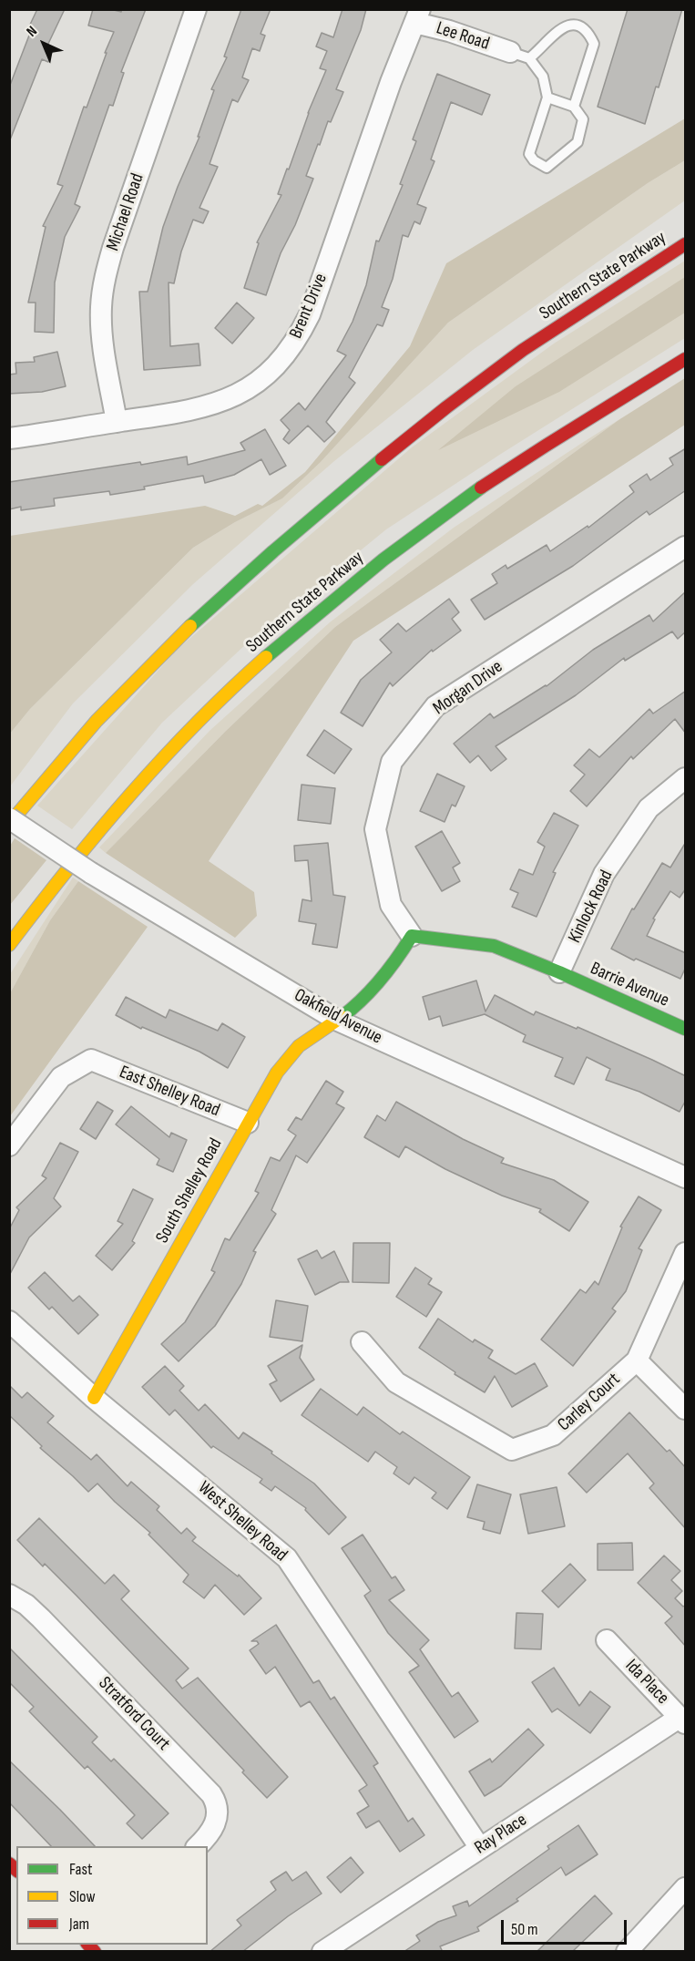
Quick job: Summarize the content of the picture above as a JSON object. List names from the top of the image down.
{
  "streets": {
    "main road": ["Southern State Parkway", "Barrie Avenue", "South Shelley Road"],
    "street": [
      "Lee Road",
      "Michael Road",
      "Brent Drive",
      "Morgan Drive",
      "Kinlock Road",
      "Oakfield Avenue",
      "East Shelley Road",
      "Carley Court",
      "West Shelley Road",
      "Ida Place",
      "Stratford Court",
      "Ray Place"
    ]
  },
  "crossings": [
    ["Lee Road", "Brent Drive"],
    ["Michael Road", "Brent Drive"],
    ["Kinlock Road", "Barrie Avenue"],
    ["Oakfield Avenue", "South Shelley Road"],
    ["East Shelley Road", "South Shelley Road"],
    ["South Shelley Road", "West Shelley Road"],
    ["West Shelley Road", "Ray Place"],
    ["Ida Place", "Ray Place"]
  ],
  "legend": ["Fast", "Slow", "Jam"],
  "scale_bar": "50 m",
  "north": "top left"
}
